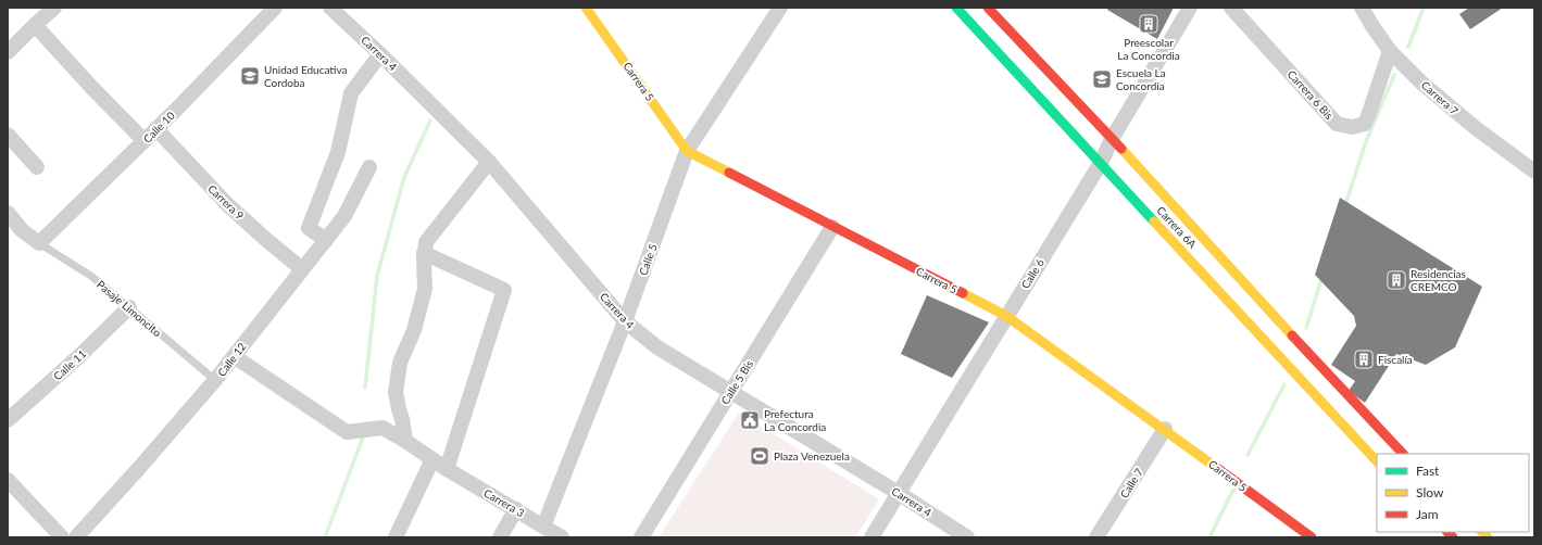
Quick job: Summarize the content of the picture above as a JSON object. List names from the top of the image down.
{
  "streets": {
    "street": [
      "Carrera 4",
      "Carrera 5",
      "Carrera 6 Bis",
      "Carrera 7",
      "Calle 10",
      "Carrera 9",
      "Carrera 6A",
      "Calle 5",
      "Calle 6",
      "Calle 12",
      "Calle 11",
      "Calle 5 Bis",
      "Calle 7",
      "Carrera 3"
    ],
    "lane": ["Pasaje Limoncito"]
  },
  "crossings": [
    ["Carrera 4", "Calle 5"],
    ["Carrera 4", "Calle 6"],
    ["Carrera 4", "Calle 5 Bis"],
    ["Carrera 5", "Calle 5"],
    ["Carrera 5", "Calle 6"],
    ["Carrera 5", "Calle 5 Bis"],
    ["Carrera 5", "Calle 7"],
    ["Carrera 6 Bis", "Carrera 7"],
    ["Calle 10", "Carrera 9"],
    ["Calle 10", "Pasaje Limoncito"],
    ["Carrera 9", "Calle 12"],
    ["Carrera 6A", "Calle 6"],
    ["Calle 5", "Carrera 3"],
    ["Pasaje Limoncito", "Calle 12"],
    ["Pasaje Limoncito", "Calle 11"],
    ["Calle 12", "Carrera 3"]
  ],
  "places": {
    "building": ["Preescolar La Concordia", "Residencias CREMCO", "Fiscalía"],
    "school or university": ["Unidad Educativa Cordoba", "Escuela La Concordia"],
    "public building": ["Prefectura La Concordia"],
    "sports": ["Plaza Venezuela"]
  },
  "legend": ["Fast", "Slow", "Jam"]
}
